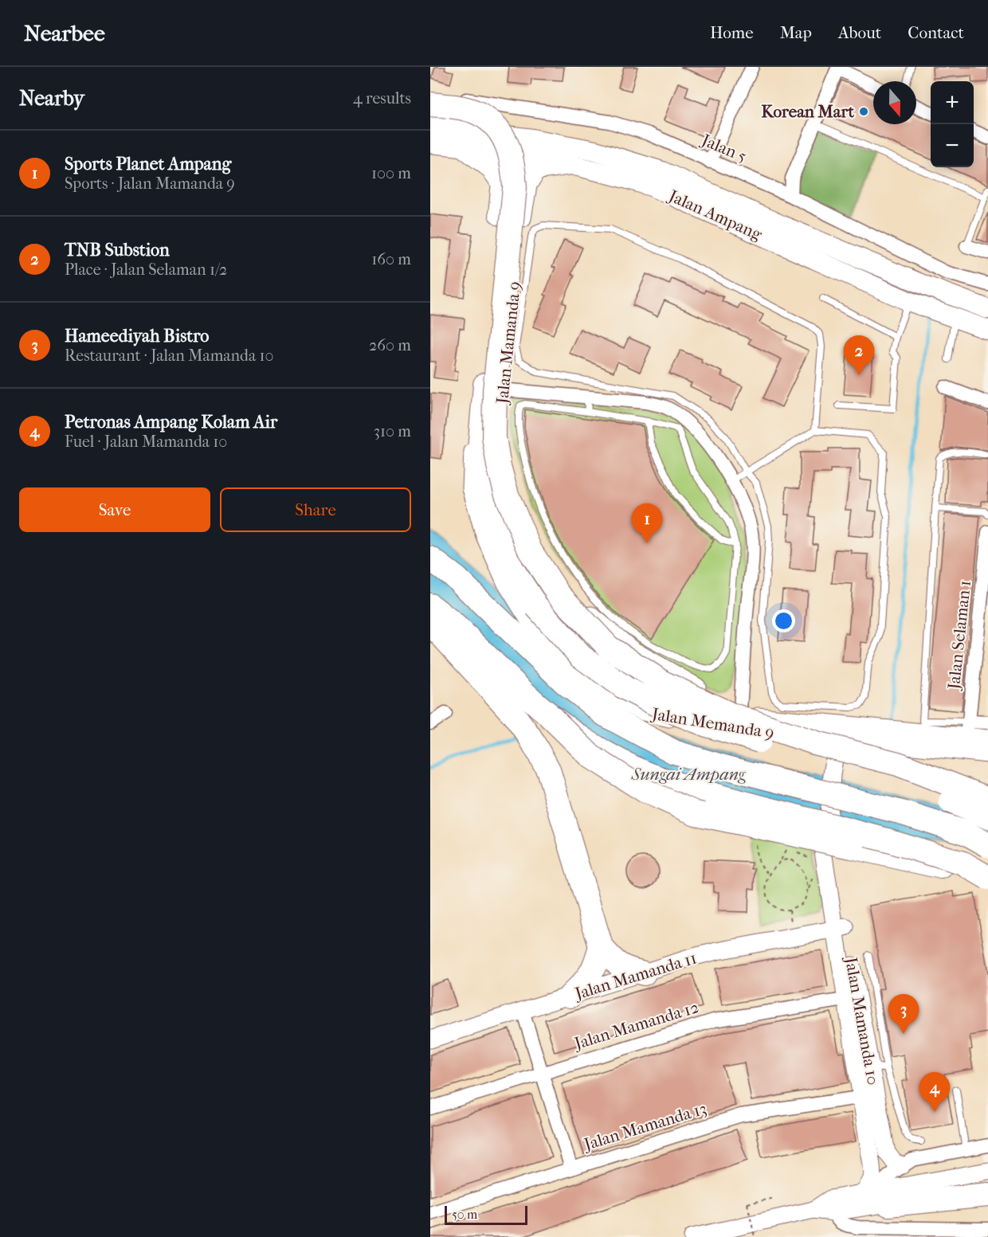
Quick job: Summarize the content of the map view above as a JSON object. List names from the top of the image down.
{
  "streets": {
    "main road": ["Jalan Ampang"],
    "street": [
      "Jalan 5",
      "Jalan Mamanda 9",
      "Jalan Selaman 1",
      "Jalan Memanda 9",
      "Jalan Mamanda 11",
      "Jalan Mamanda 10",
      "Jalan Mamanda 12",
      "Jalan Mamanda 13"
    ]
  },
  "crossings": [
    ["Jalan Mamanda 9", "Jalan Memanda 9"],
    ["Jalan Selaman 1", "Jalan Memanda 9"],
    ["Jalan Memanda 9", "Jalan Mamanda 10"],
    ["Jalan Mamanda 11", "Jalan Mamanda 10"],
    ["Jalan Mamanda 10", "Jalan Mamanda 12"],
    ["Jalan Mamanda 10", "Jalan Mamanda 13"]
  ],
  "water": ["Sungai Ampang"],
  "places": ["Korean Mart"],
  "scale_bar": "50 m",
  "north": "bottom",
  "page": {
    "header": "Nearbee",
    "nav": [
      "Home",
      "Map",
      "About",
      "Contact"
    ],
    "heading": ["Nearby", "4 results"],
    "map_buttons": ["+", "−"],
    "list": [
      {
        "mark": "1",
        "name": "Sports Planet Ampang",
        "note": "Sports · Jalan Mamanda 9",
        "value": "100 m"
      },
      {
        "mark": "2",
        "name": "TNB Substion",
        "note": "Place · Jalan Selaman 1/2",
        "value": "160 m"
      },
      {
        "mark": "3",
        "name": "Hameediyah Bistro",
        "note": "Restaurant · Jalan Mamanda 10",
        "value": "260 m"
      },
      {
        "mark": "4",
        "name": "Petronas Ampang Kolam Air",
        "note": "Fuel · Jalan Mamanda 10",
        "value": "310 m"
      }
    ],
    "pins": [
      "2",
      "1",
      "3",
      "4"
    ],
    "buttons": ["Save", "Share"],
    "scale": "50 m"
  }
}
